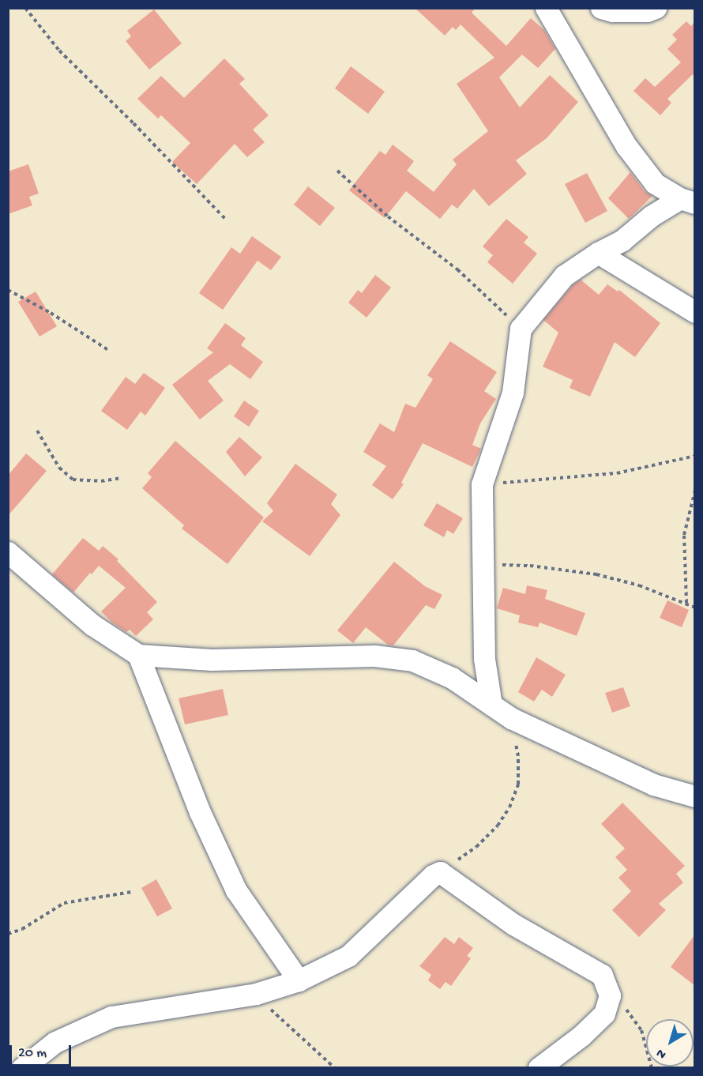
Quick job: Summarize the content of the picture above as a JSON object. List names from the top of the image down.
{
  "scale_bar": "20 m",
  "north": "bottom left"
}
